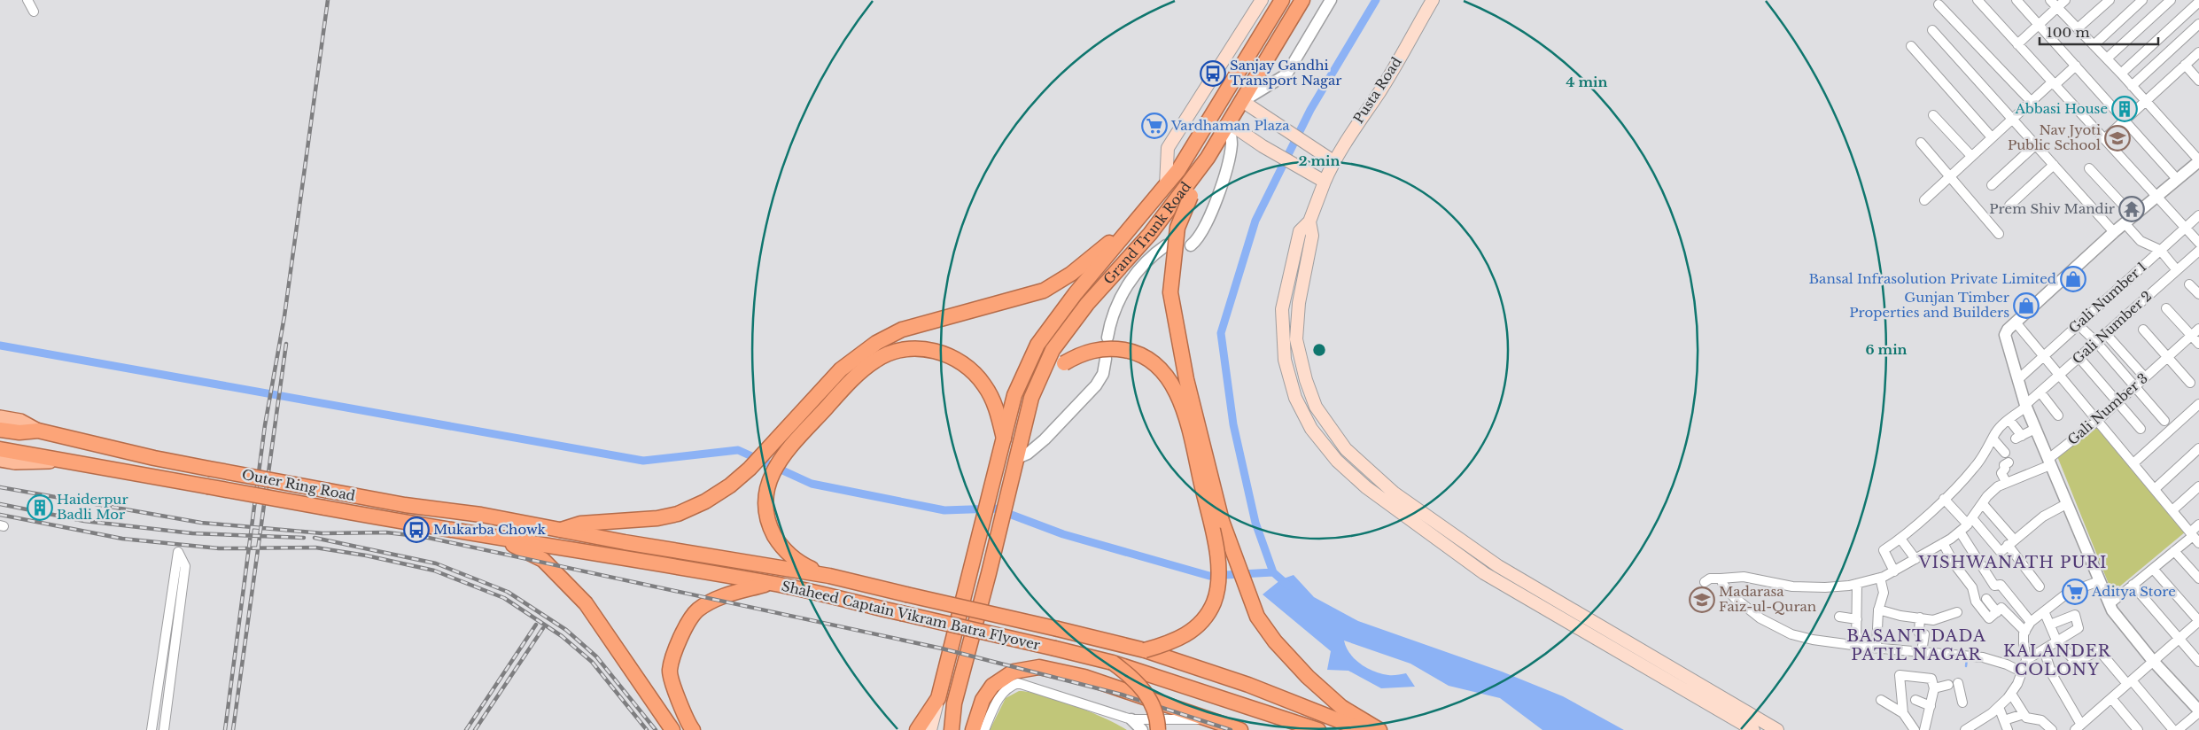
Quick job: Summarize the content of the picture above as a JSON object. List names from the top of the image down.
{
  "streets": {
    "highway": ["Grand Trunk Road", "Outer Ring Road", "Shaheed Captain Vikram Batra Flyover"],
    "main road": ["Pusta Road"],
    "street": ["Gali Number 1", "Gali Number 2", "Gali Number 3"]
  },
  "crossings": [
    ["Gali Number 2", "Gali Number 3"],
    ["Outer Ring Road", "Shaheed Captain Vikram Batra Flyover"]
  ],
  "districts": ["VISHWANATH PURI", "BASANT DADA PATIL NAGAR", "KALANDER COLONY"],
  "places": {
    "bus stop": ["Sanjay Gandhi Transport Nagar", "Mukarba Chowk"],
    "building": ["Abbasi House", "Haiderpur Badli Mor"],
    "supermarket": ["Vardhaman Plaza", "Aditya Store"],
    "school or university": ["Nav Jyoti Public School", "Madarasa Faiz-ul-Quran"],
    "temple": ["Prem Shiv Mandir"],
    "shop": ["Bansal Infrasolution Private Limited", "Gunjan Timber Properties and Builders"]
  },
  "scale_bar": "100 m",
  "rings": ["4 min", "2 min", "6 min"]
}
